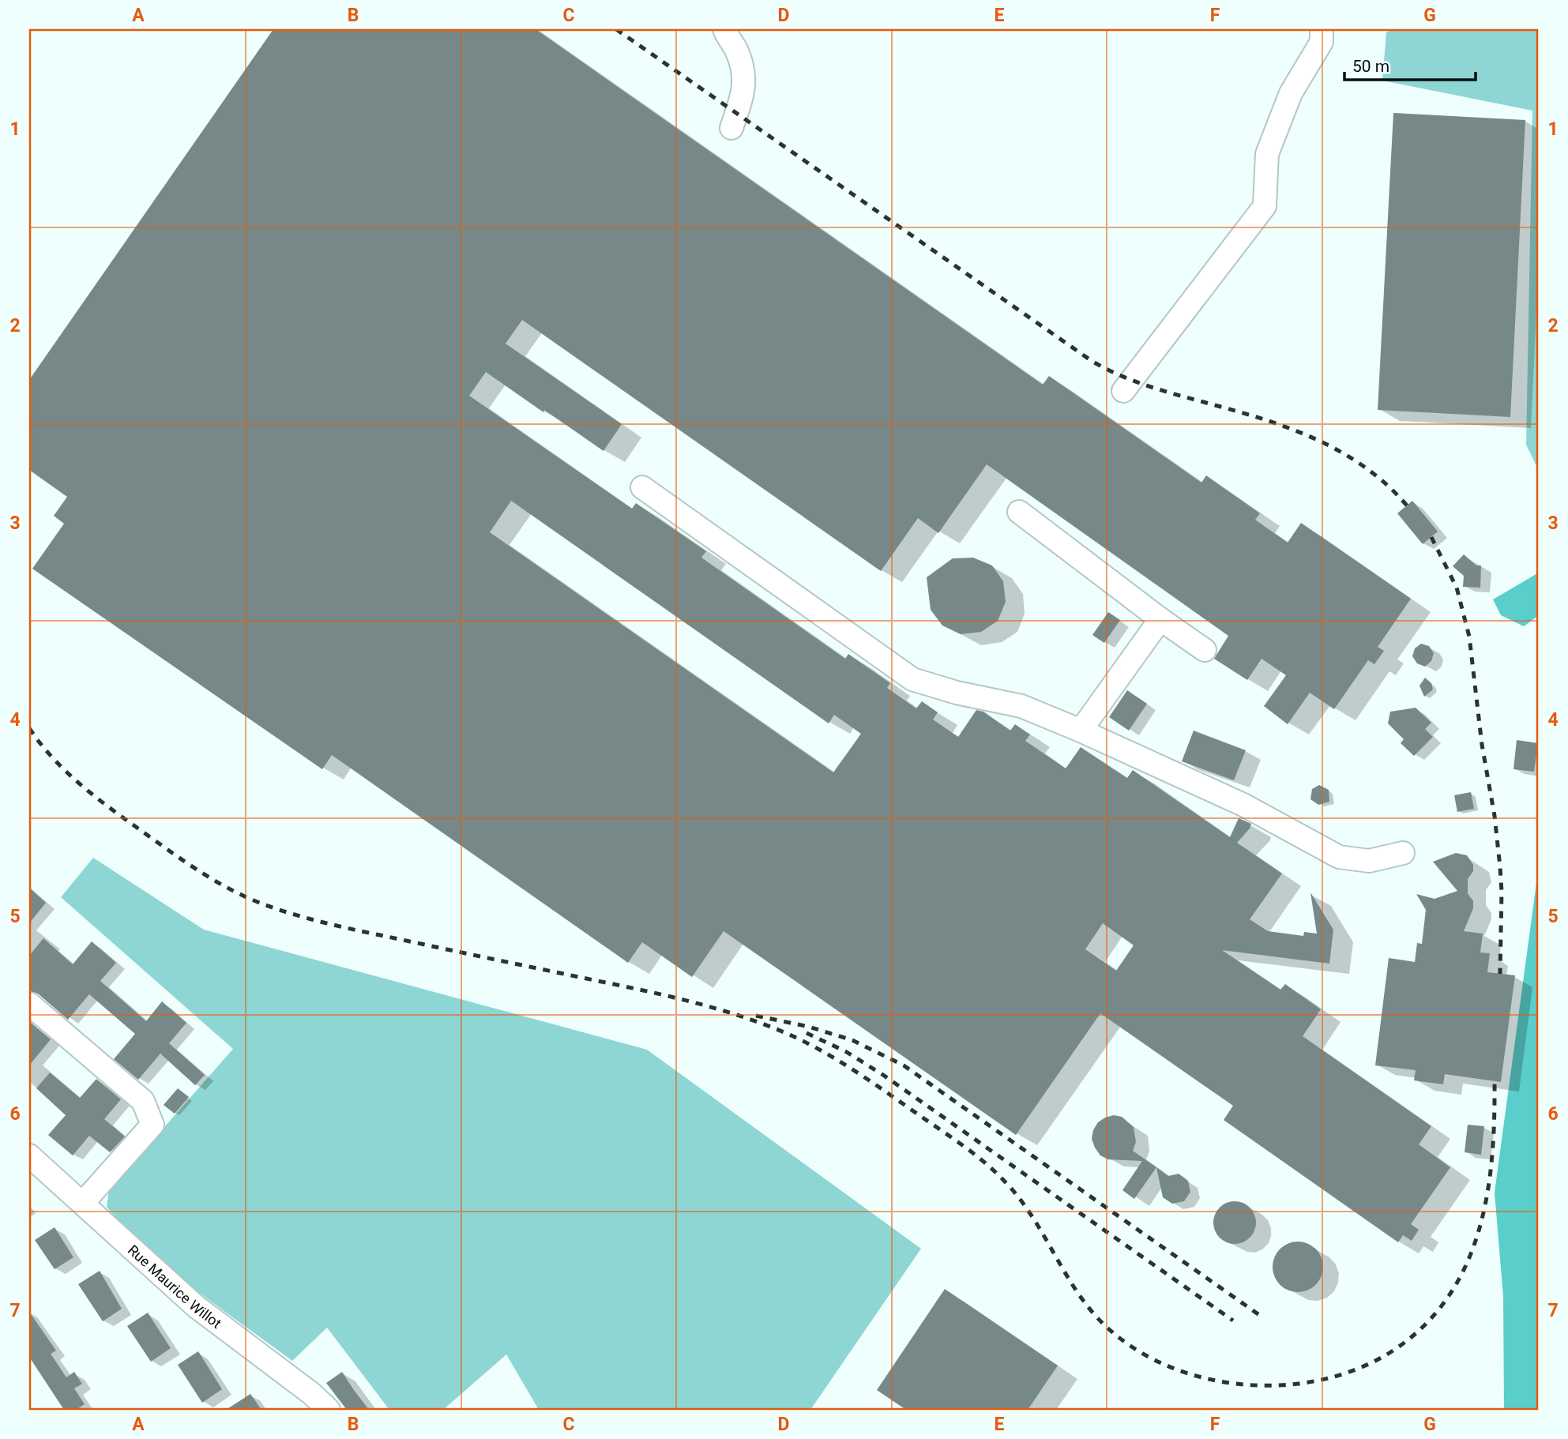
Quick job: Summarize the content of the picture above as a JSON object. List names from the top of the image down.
{
  "streets": {
    "street": ["Rue Maurice Willot"]
  },
  "scale_bar": "50 m",
  "grid": {
    "columns": [
      "A",
      "B",
      "C",
      "D",
      "E",
      "F",
      "G"
    ],
    "rows": [
      "1",
      "2",
      "3",
      "4",
      "5",
      "6",
      "7"
    ]
  }
}
